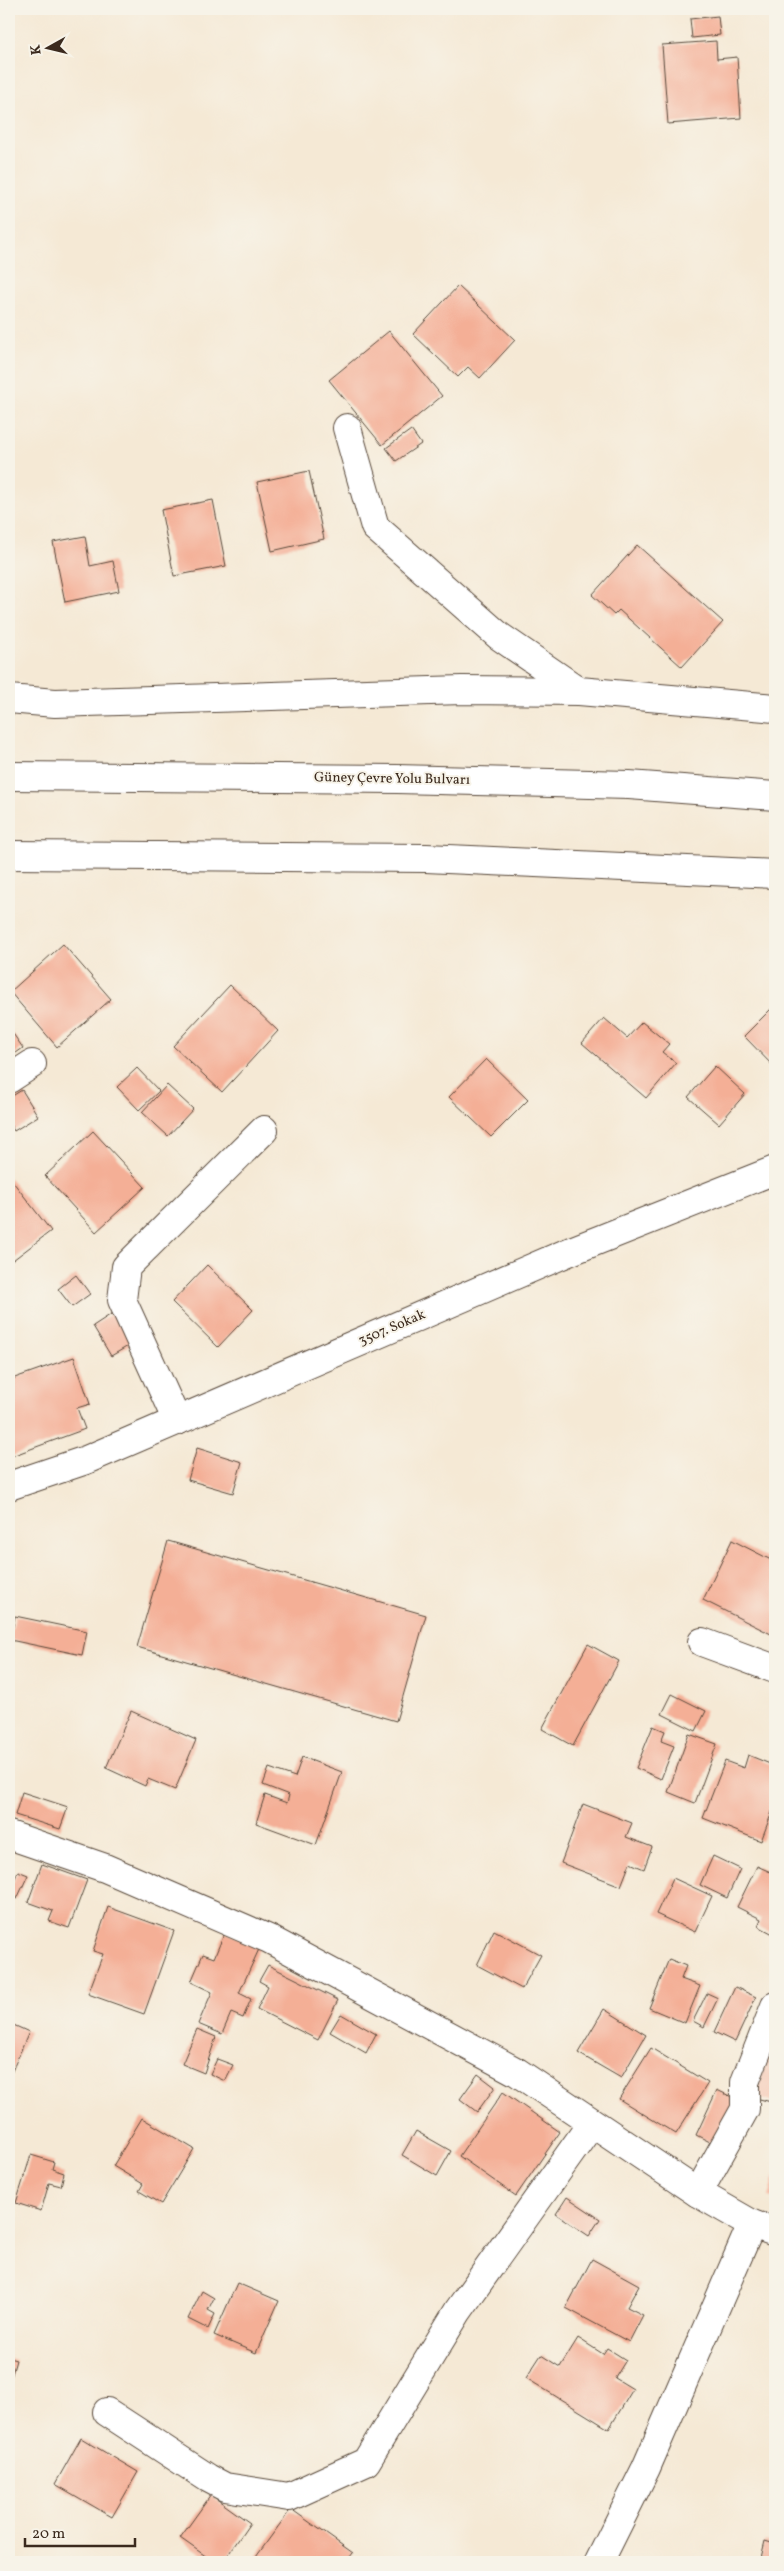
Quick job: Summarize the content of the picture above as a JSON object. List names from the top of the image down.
{
  "streets": {
    "main road": ["Güney Çevre Yolu Bulvarı", "3507. Sokak"]
  },
  "scale_bar": "20 m",
  "north": "left"
}
